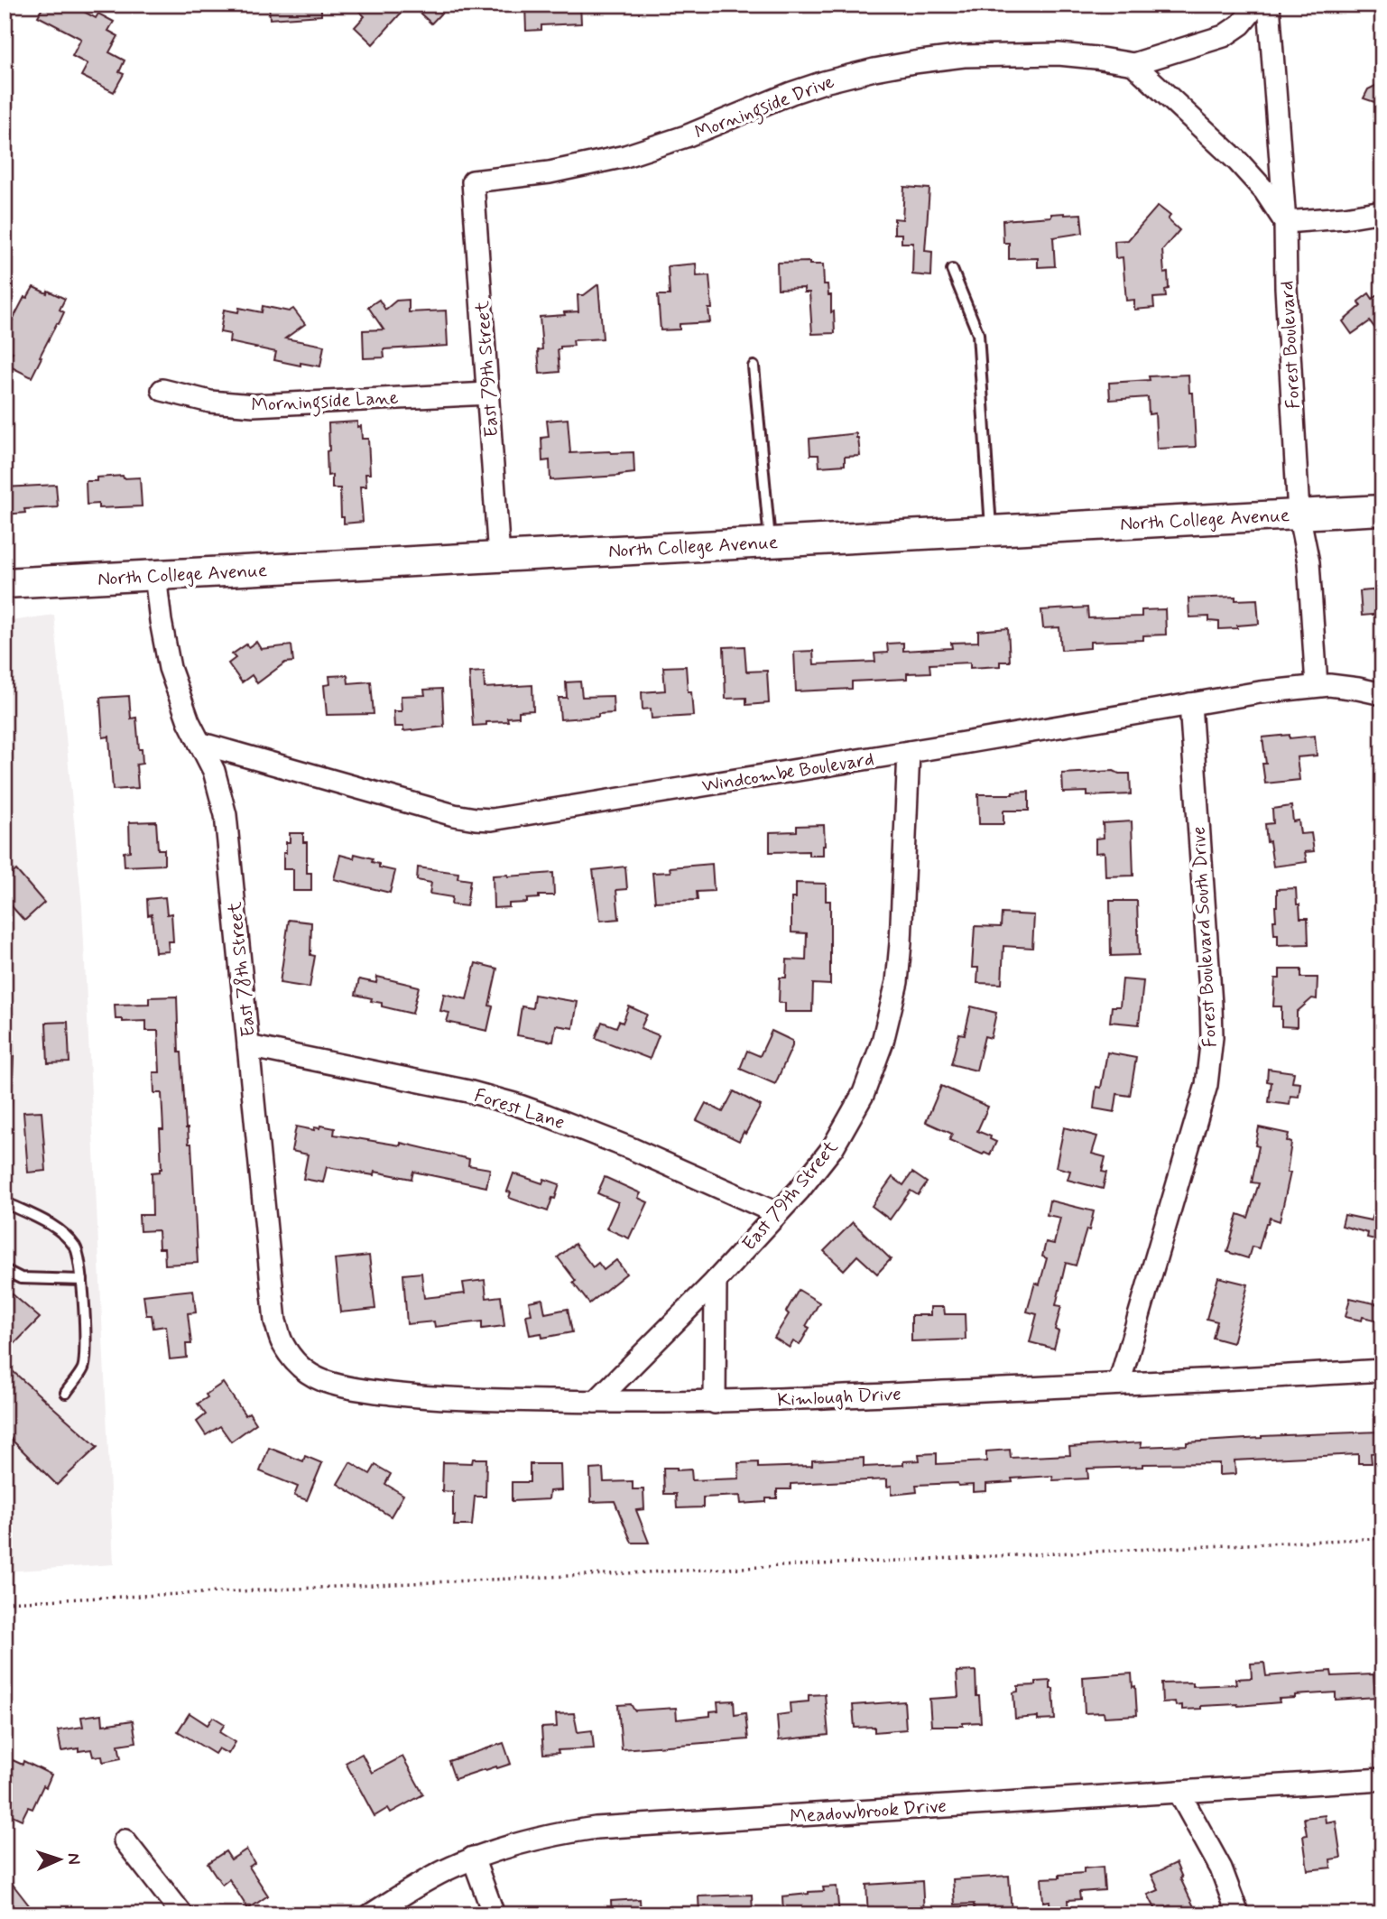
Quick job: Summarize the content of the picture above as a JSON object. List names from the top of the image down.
{
  "streets": {
    "main road": ["North College Avenue"],
    "street": [
      "Morningside Drive",
      "Forest Boulevard",
      "East 79th Street",
      "Morningside Lane",
      "Windcombe Boulevard",
      "Forest Boulevard South Drive",
      "East 78th Street",
      "Forest Lane",
      "Kimlough Drive",
      "Meadowbrook Drive"
    ]
  },
  "crossings": [
    ["Morningside Drive", "East 79th Street"],
    ["Forest Boulevard", "North College Avenue"],
    ["Forest Boulevard", "Windcombe Boulevard"],
    ["East 79th Street", "Morningside Lane"],
    ["East 79th Street", "North College Avenue"],
    ["East 79th Street", "Windcombe Boulevard"],
    ["East 79th Street", "Forest Lane"],
    ["East 79th Street", "Kimlough Drive"],
    ["North College Avenue", "East 78th Street"],
    ["Windcombe Boulevard", "Forest Boulevard South Drive"],
    ["Windcombe Boulevard", "East 78th Street"],
    ["Forest Boulevard South Drive", "Kimlough Drive"],
    ["East 78th Street", "Forest Lane"],
    ["East 78th Street", "Kimlough Drive"]
  ],
  "north": "right"
}
